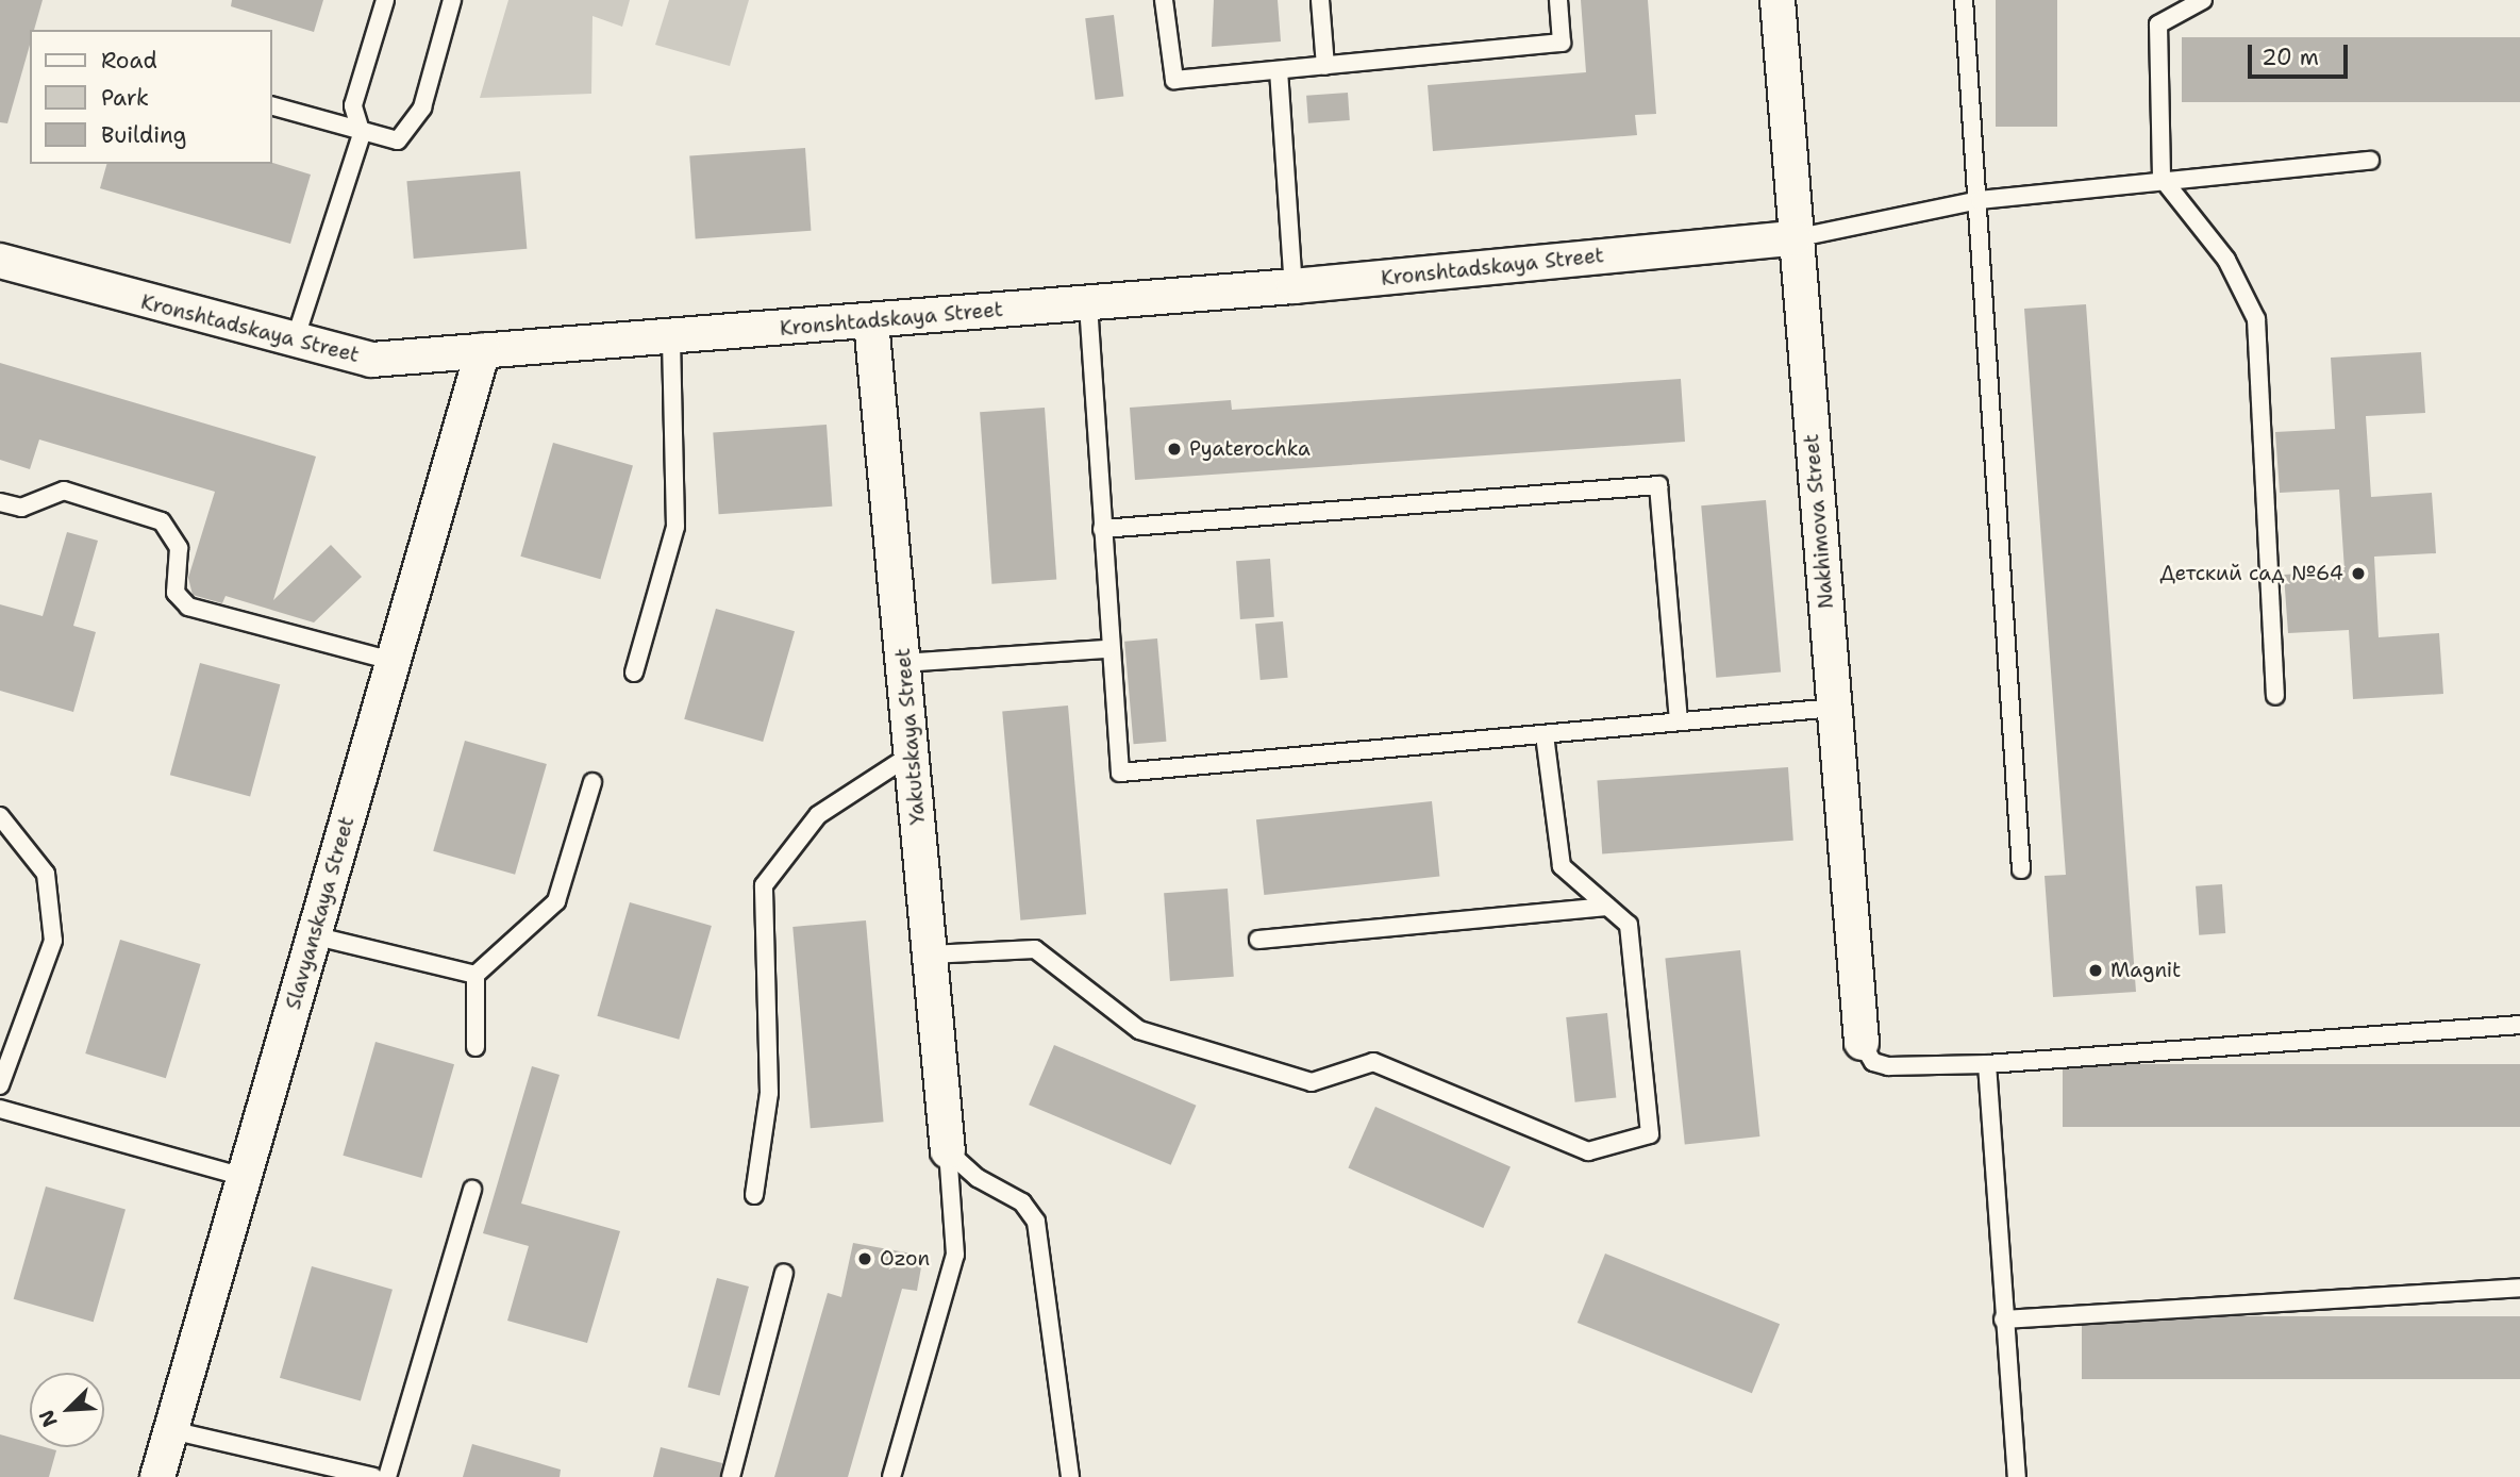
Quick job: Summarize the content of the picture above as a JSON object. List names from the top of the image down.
{
  "streets": {
    "street": [
      "Kronshtadskaya Street",
      "Nakhimova Street",
      "Yakutskaya Street",
      "Slavyanskaya Street"
    ]
  },
  "crossings": [
    ["Kronshtadskaya Street", "Nakhimova Street"],
    ["Kronshtadskaya Street", "Yakutskaya Street"],
    ["Kronshtadskaya Street", "Slavyanskaya Street"]
  ],
  "places": [
    "Pyaterochka",
    "Детский сад №64",
    "Magnit",
    "Ozon"
  ],
  "legend": ["Road", "Park", "Building"],
  "scale_bar": "20 m",
  "north": "bottom left"
}
